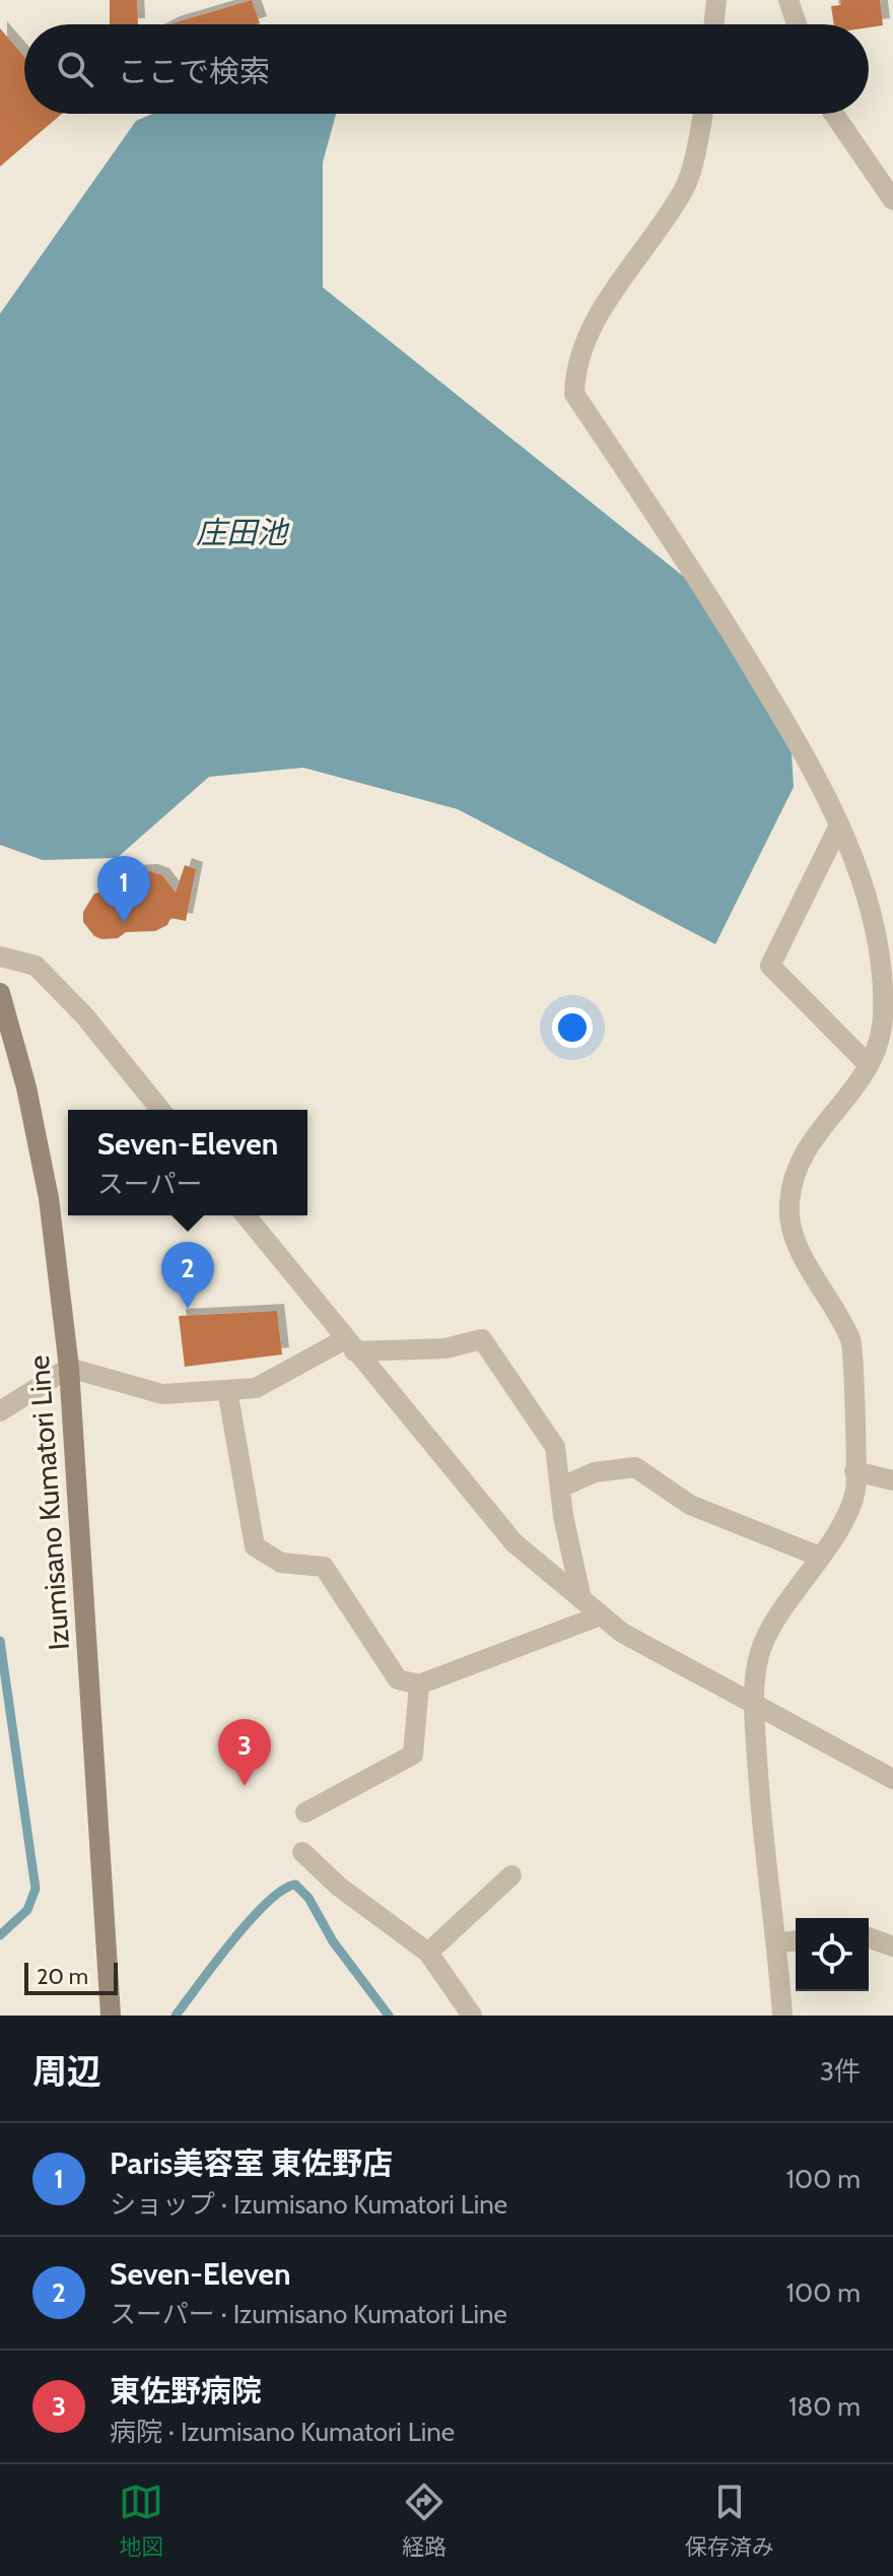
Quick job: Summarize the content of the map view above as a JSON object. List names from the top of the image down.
{
  "streets": {
    "main road": ["Izumisano Kumatori Line"]
  },
  "water": ["庄田池"],
  "scale_bar": "20 m",
  "page": {
    "search": "ここで検索",
    "pins": ["1", "2", "3"],
    "popup": ["Seven-Eleven", "スーパー"],
    "scale": "20 m",
    "heading": ["周辺", "3件"],
    "list": [
      {
        "mark": "1",
        "name": "Paris美容室 東佐野店",
        "note": "ショップ · Izumisano Kumatori Line",
        "value": "100 m"
      },
      {
        "mark": "2",
        "name": "Seven-Eleven",
        "note": "スーパー · Izumisano Kumatori Line",
        "value": "100 m"
      },
      {
        "mark": "3",
        "name": "東佐野病院",
        "note": "病院 · Izumisano Kumatori Line",
        "value": "180 m"
      }
    ],
    "nav": ["地図", "経路", "保存済み"]
  }
}
